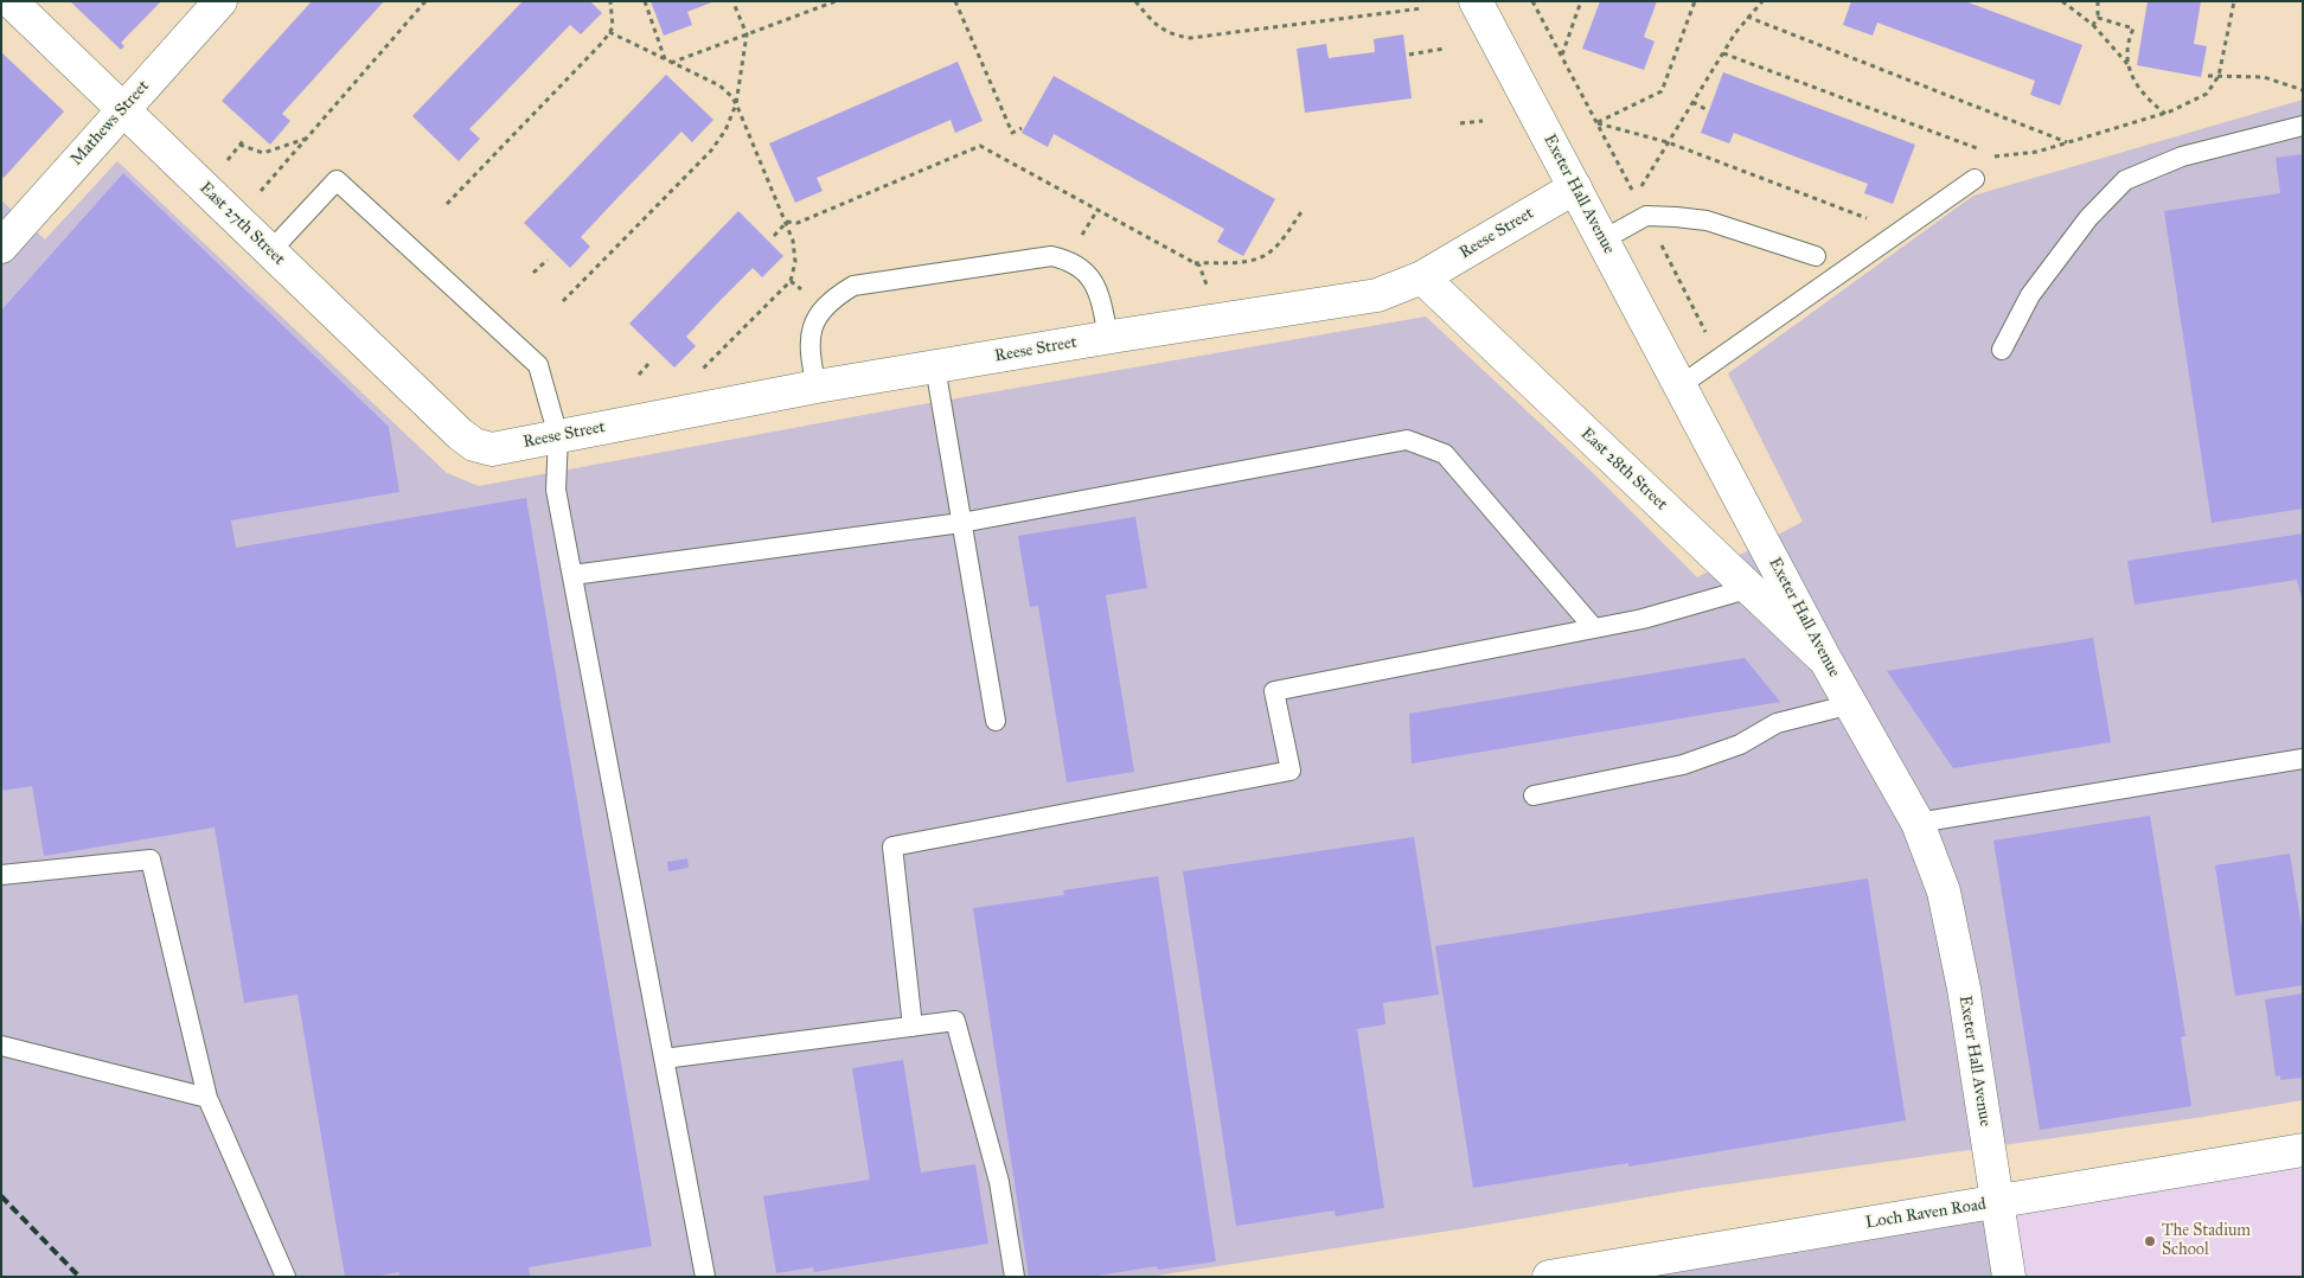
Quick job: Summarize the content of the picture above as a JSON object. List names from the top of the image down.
{
  "streets": {
    "street": [
      "Mathews Street",
      "Exeter Hall Avenue",
      "East 27th Street",
      "Reese Street",
      "East 28th Street",
      "Loch Raven Road"
    ]
  },
  "crossings": [
    ["Mathews Street", "East 27th Street"],
    ["Exeter Hall Avenue", "Reese Street"],
    ["Exeter Hall Avenue", "East 28th Street"],
    ["Exeter Hall Avenue", "Loch Raven Road"],
    ["East 27th Street", "Reese Street"],
    ["Reese Street", "East 28th Street"]
  ],
  "places": ["The Stadium School"]
}
